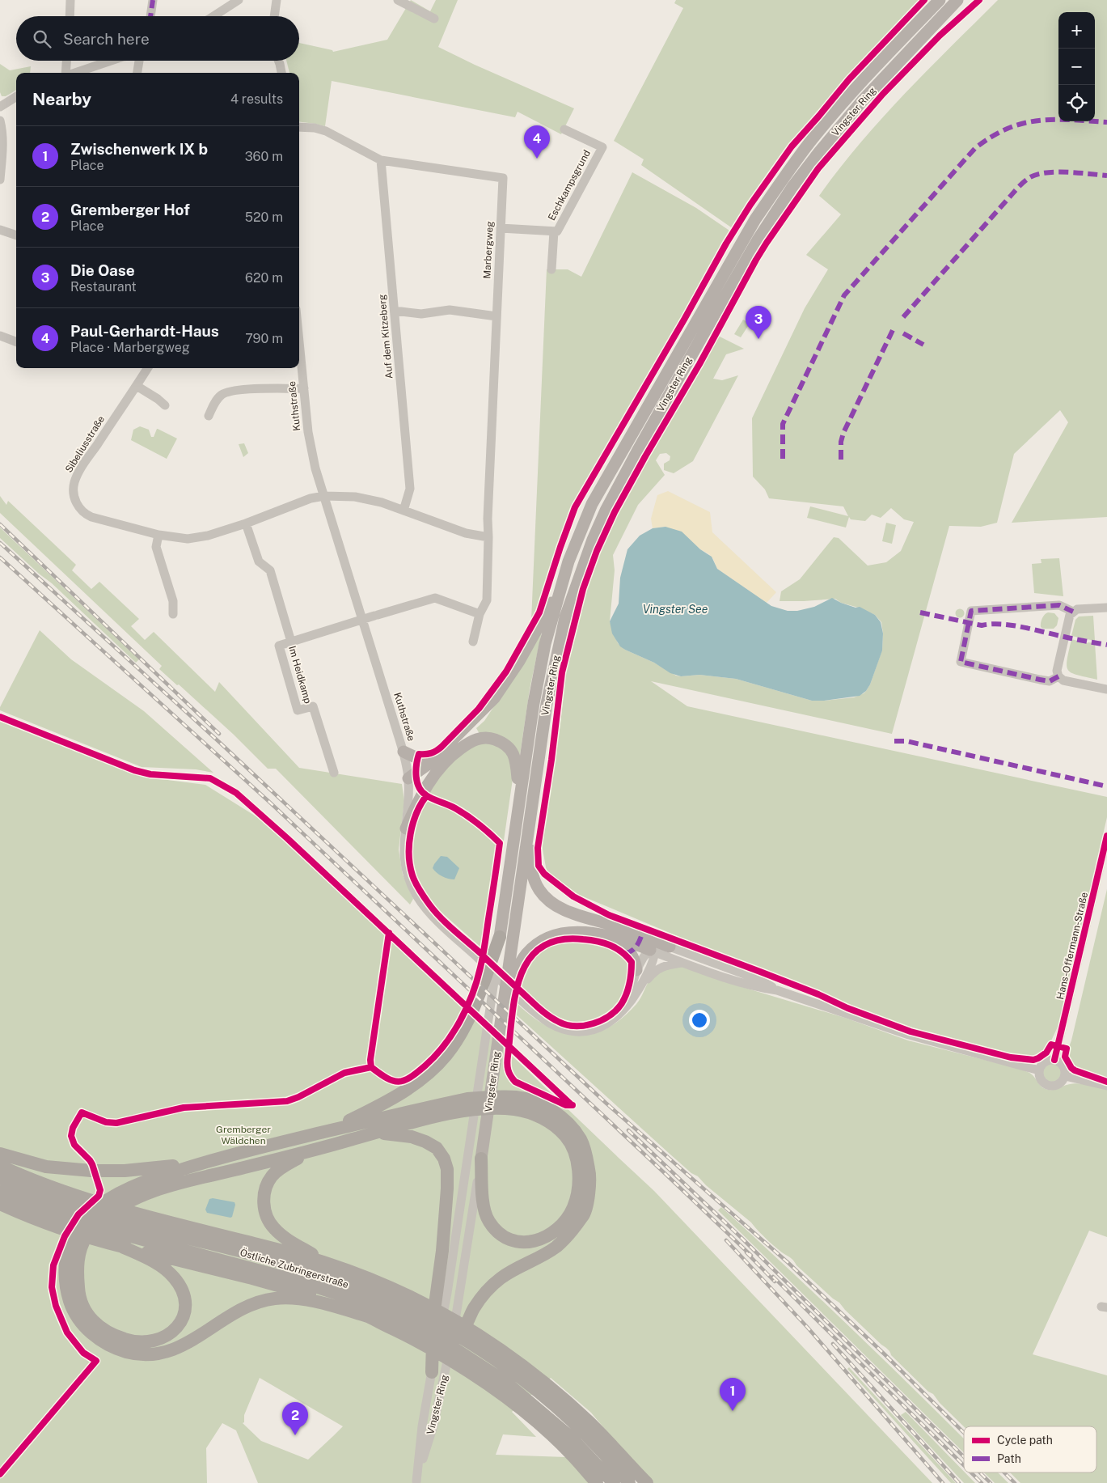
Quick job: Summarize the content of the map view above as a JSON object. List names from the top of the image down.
{
  "streets": {
    "highway": ["Östliche Zubringerstraße"],
    "main road": ["Vingster Ring"],
    "street": [
      "Eschkampsgrund",
      "Marbergweg",
      "Auf dem Kitzeberg",
      "Kuthstraße",
      "Sibeliusstraße",
      "Im Heidkamp",
      "Hans-Offermann-Straße"
    ]
  },
  "crossings": [
    ["Eschkampsgrund", "Marbergweg"],
    ["Marbergweg", "Auf dem Kitzeberg"],
    ["Marbergweg", "Im Heidkamp"],
    ["Kuthstraße", "Sibeliusstraße"],
    ["Kuthstraße", "Im Heidkamp"],
    ["Sibeliusstraße", "Im Heidkamp"]
  ],
  "water": ["Vingster See"],
  "parks": ["Gremberger Wäldchen"],
  "legend": ["Cycle path", "Path"],
  "page": {
    "map_buttons": ["+", "−"],
    "search": "Search here",
    "heading": ["Nearby", "4 results"],
    "pins": [
      "4",
      "3",
      "1",
      "2"
    ],
    "list": [
      {
        "mark": "1",
        "name": "Zwischenwerk IX b",
        "note": "Place",
        "value": "360 m"
      },
      {
        "mark": "2",
        "name": "Gremberger Hof",
        "note": "Place",
        "value": "520 m"
      },
      {
        "mark": "3",
        "name": "Die Oase",
        "note": "Restaurant",
        "value": "620 m"
      },
      {
        "mark": "4",
        "name": "Paul-Gerhardt-Haus",
        "note": "Place · Marbergweg",
        "value": "790 m"
      }
    ]
  }
}
